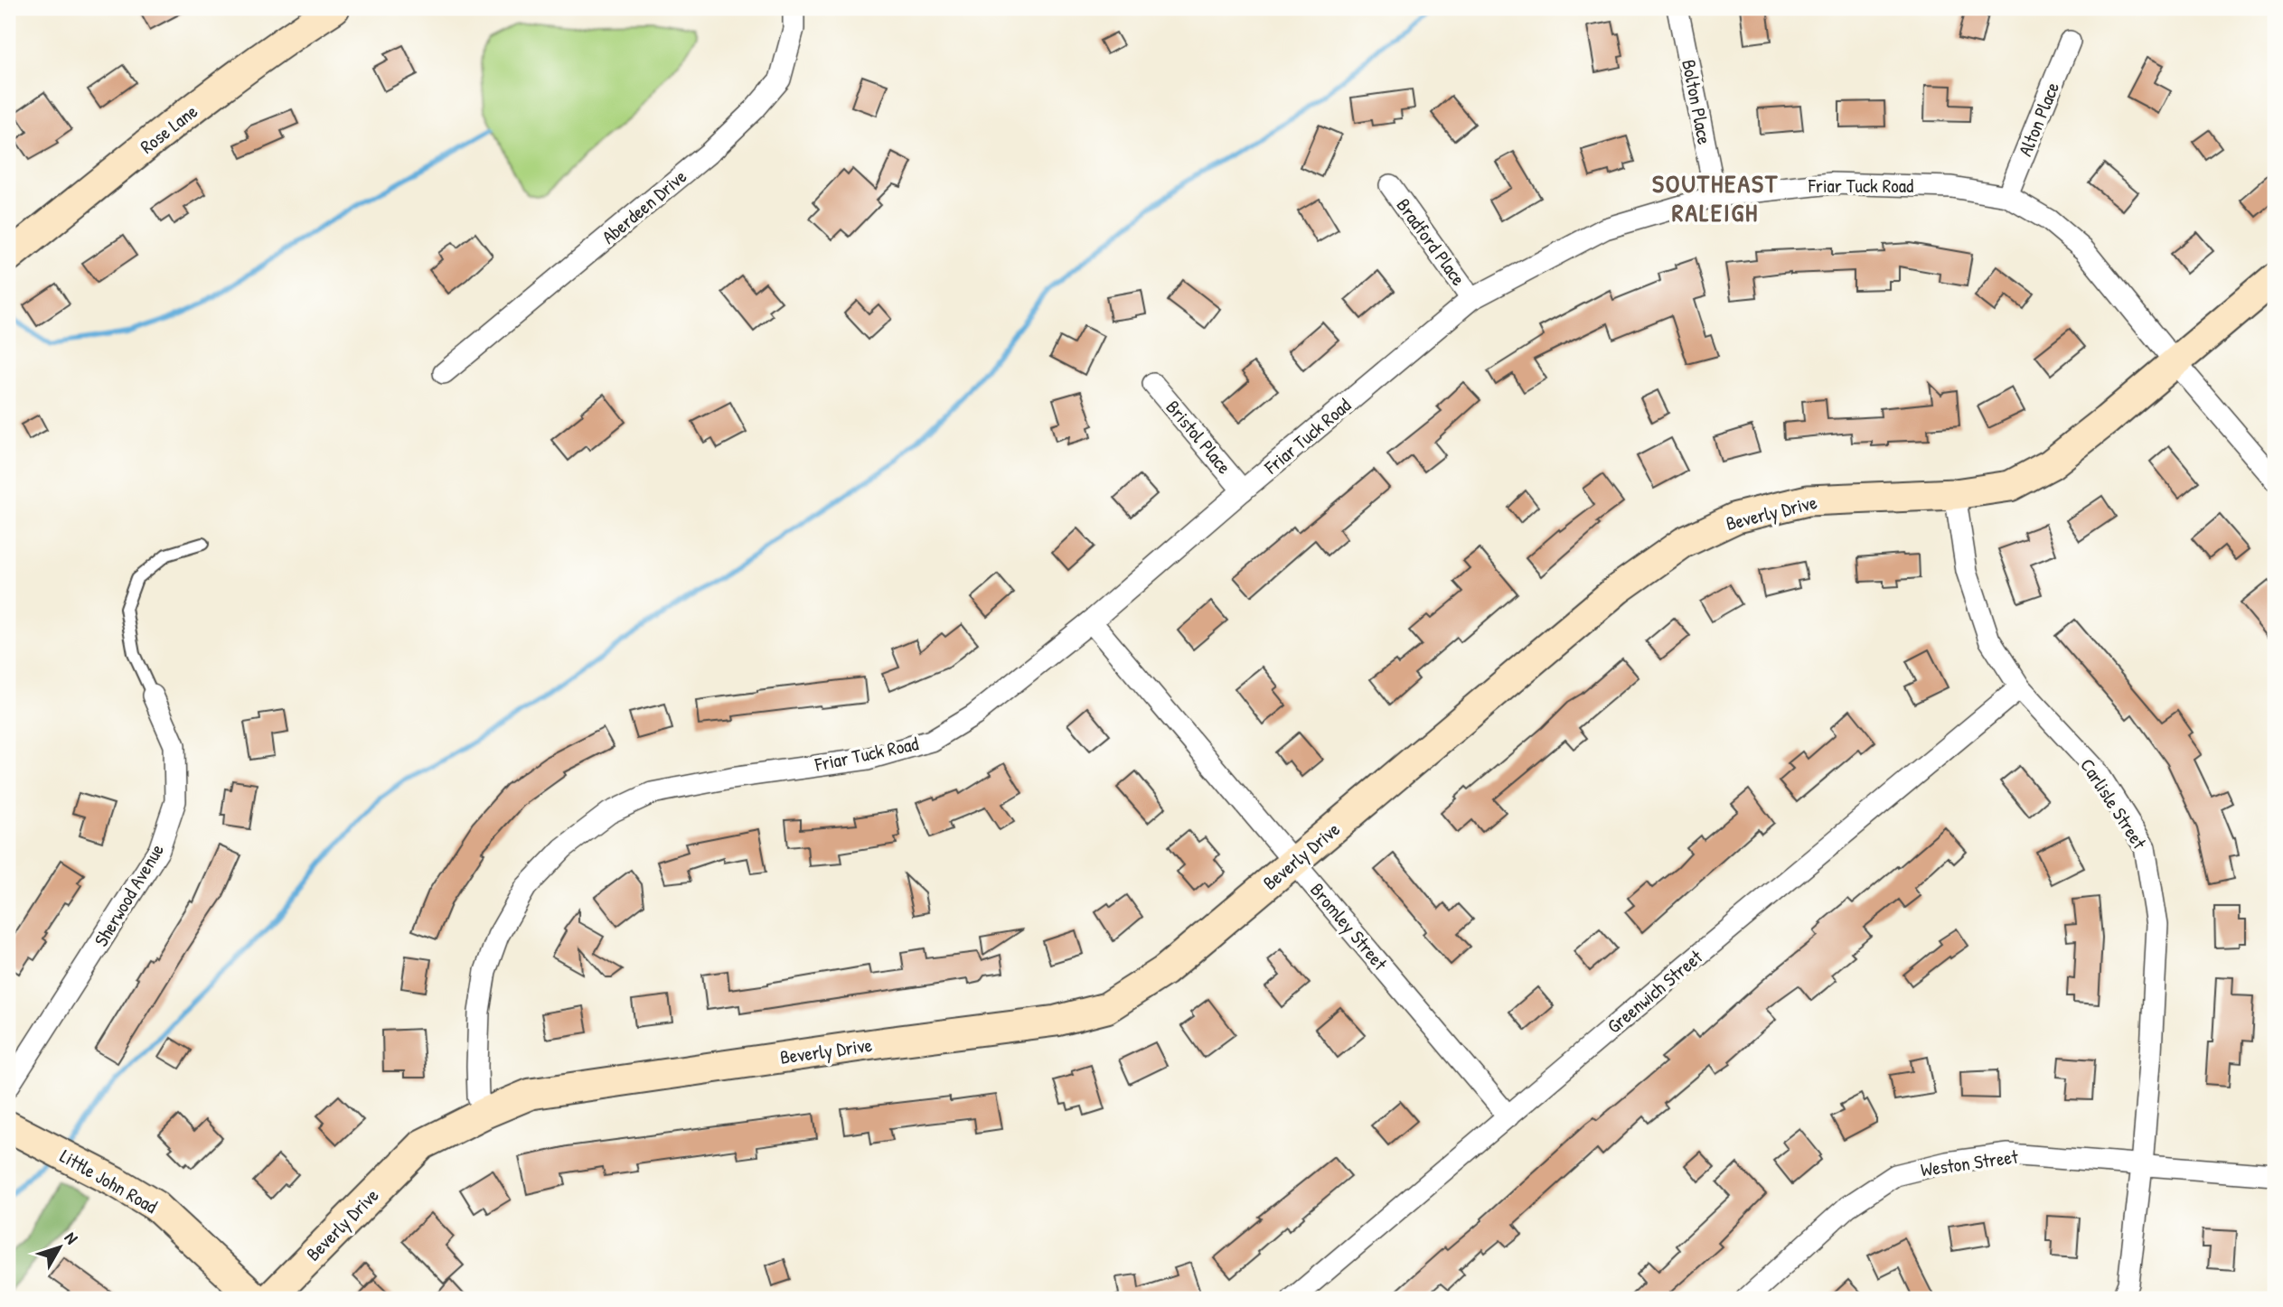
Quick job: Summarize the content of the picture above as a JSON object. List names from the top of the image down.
{
  "streets": {
    "street": [
      "Bolton Place",
      "Alton Place",
      "Rose Lane",
      "Friar Tuck Road",
      "Aberdeen Drive",
      "Bradford Place",
      "Bristol Place",
      "Beverly Drive",
      "Carlisle Street",
      "Sherwood Avenue",
      "Bromley Street",
      "Greenwich Street",
      "Weston Street",
      "Little John Road"
    ]
  },
  "crossings": [
    ["Bolton Place", "Friar Tuck Road"],
    ["Alton Place", "Friar Tuck Road"],
    ["Friar Tuck Road", "Bradford Place"],
    ["Friar Tuck Road", "Bristol Place"],
    ["Friar Tuck Road", "Beverly Drive"],
    ["Friar Tuck Road", "Bromley Street"],
    ["Beverly Drive", "Carlisle Street"],
    ["Beverly Drive", "Bromley Street"],
    ["Carlisle Street", "Greenwich Street"],
    ["Carlisle Street", "Weston Street"],
    ["Bromley Street", "Greenwich Street"]
  ],
  "districts": ["SOUTHEAST RALEIGH"],
  "north": "top right"
}
